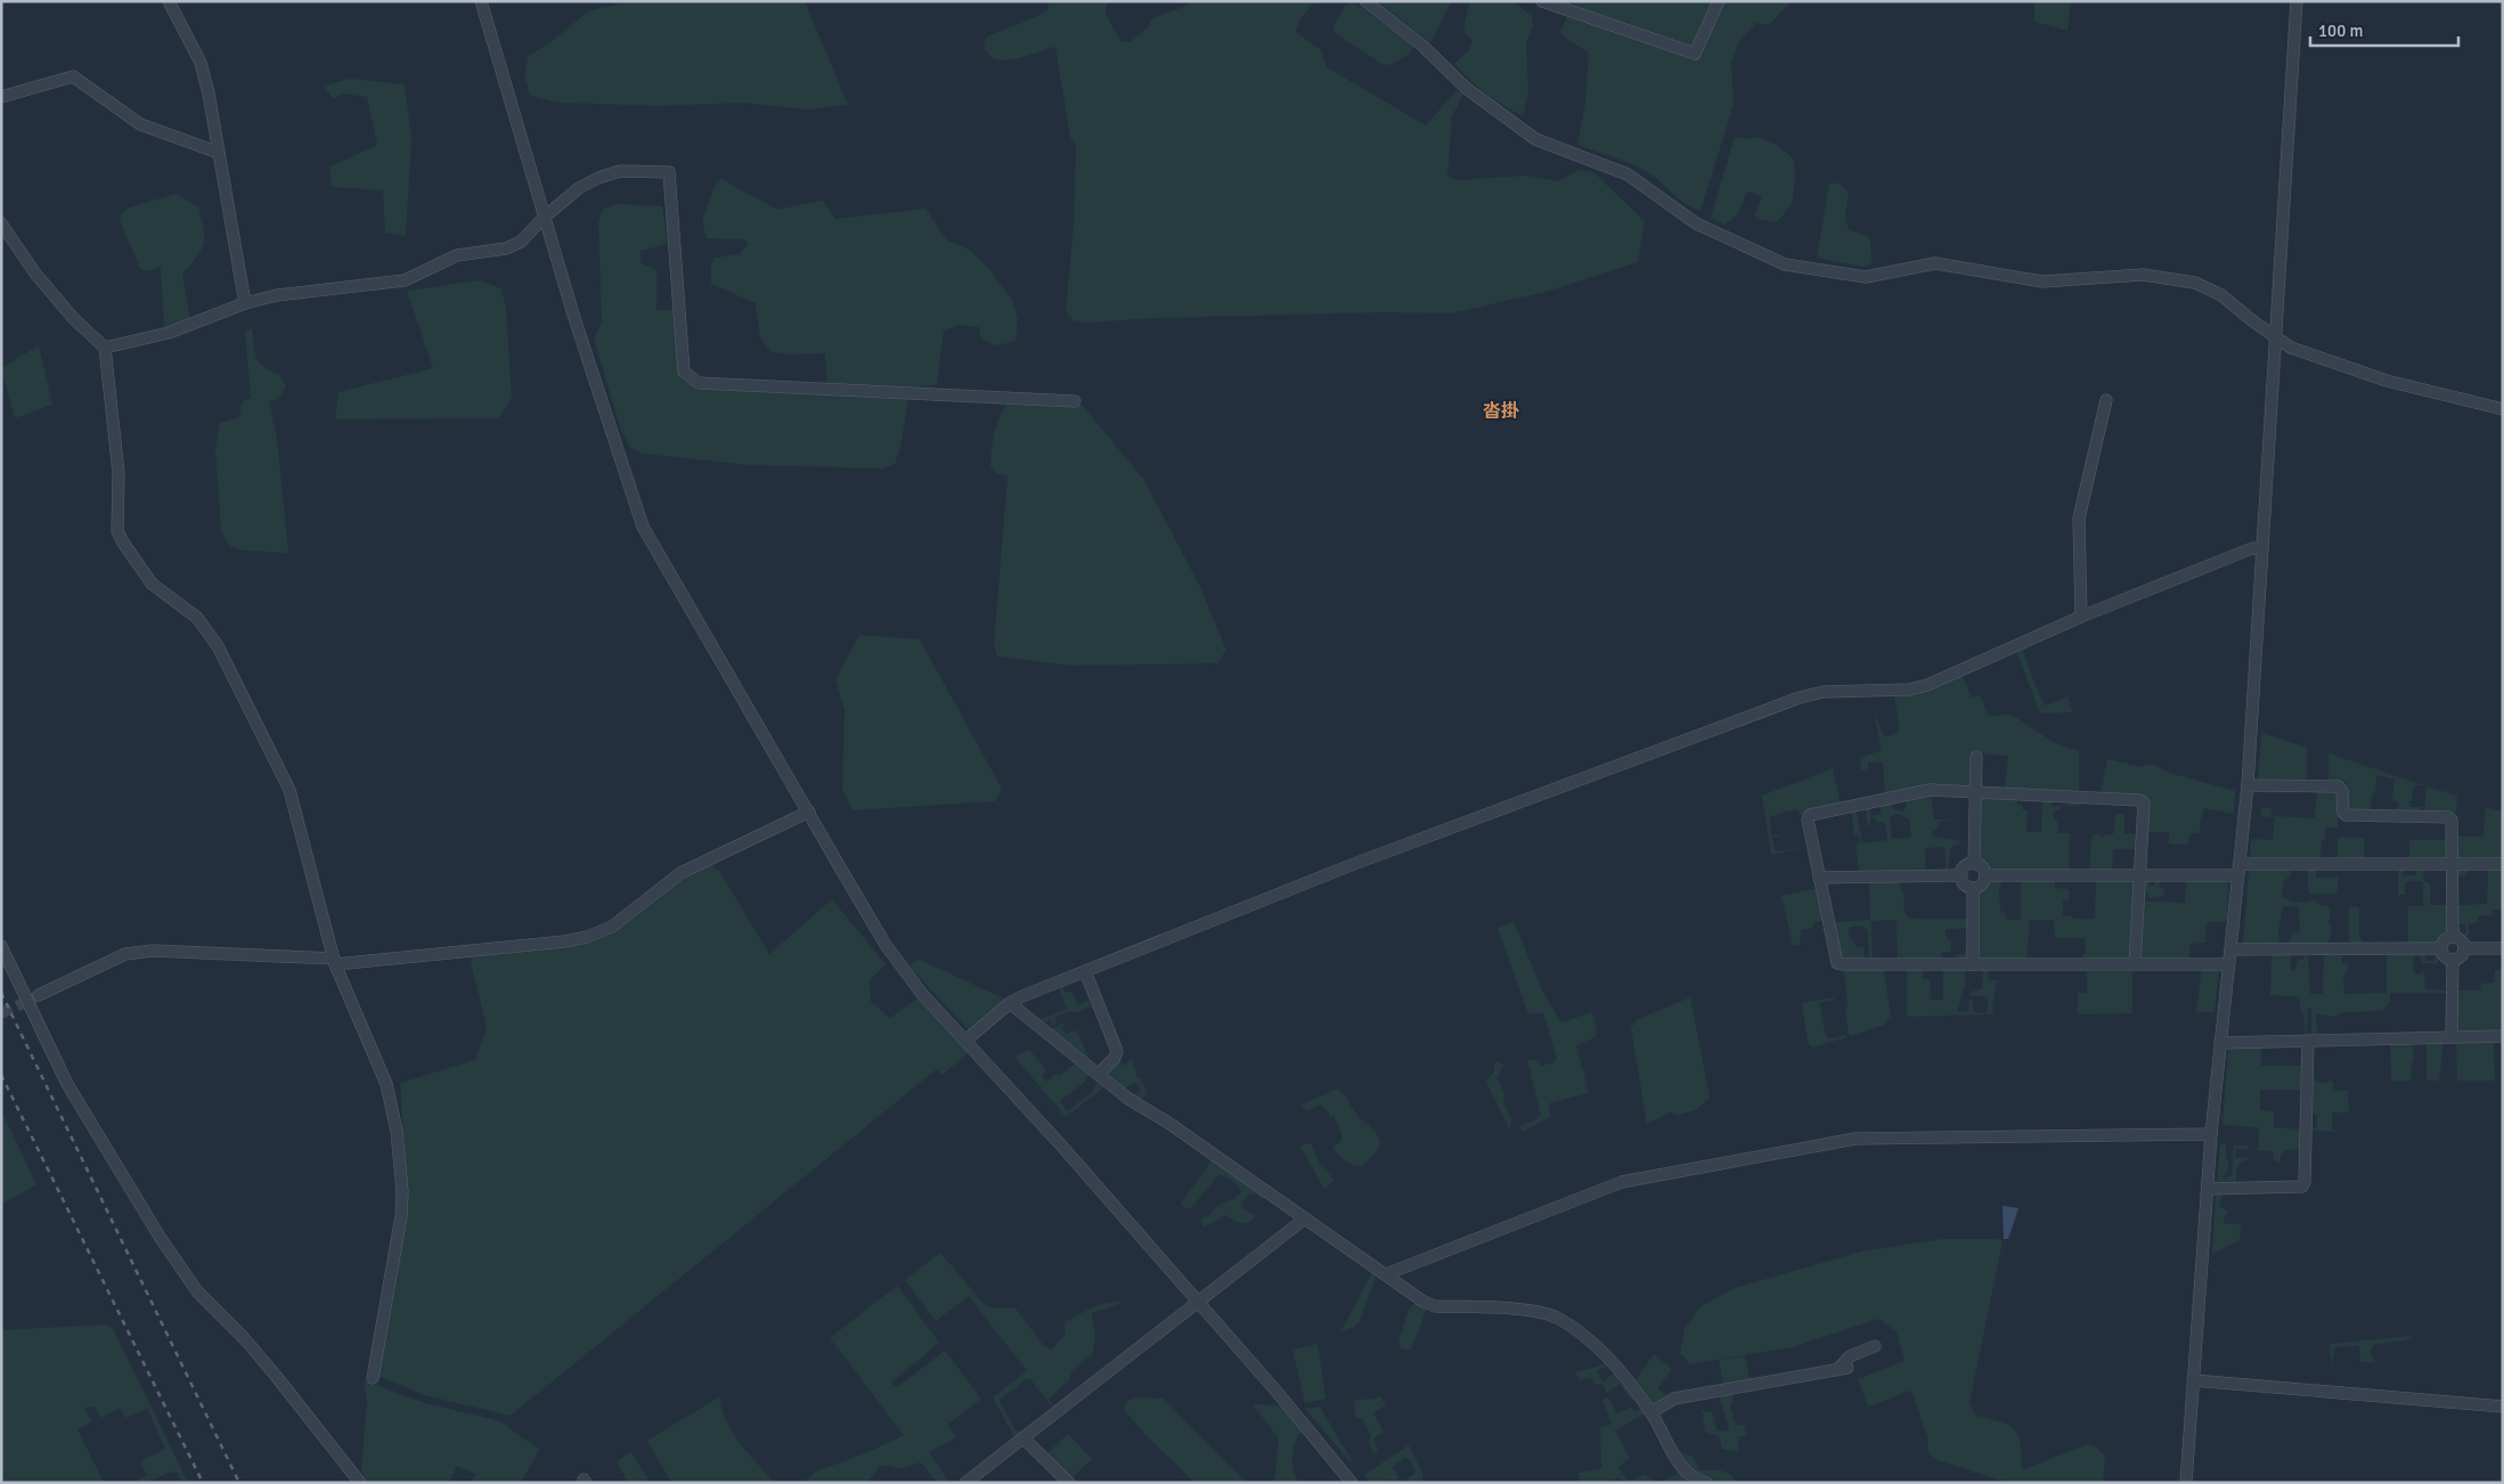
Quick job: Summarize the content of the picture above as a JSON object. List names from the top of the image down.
{
  "districts": ["沓掛"],
  "scale_bar": "100 m"
}
